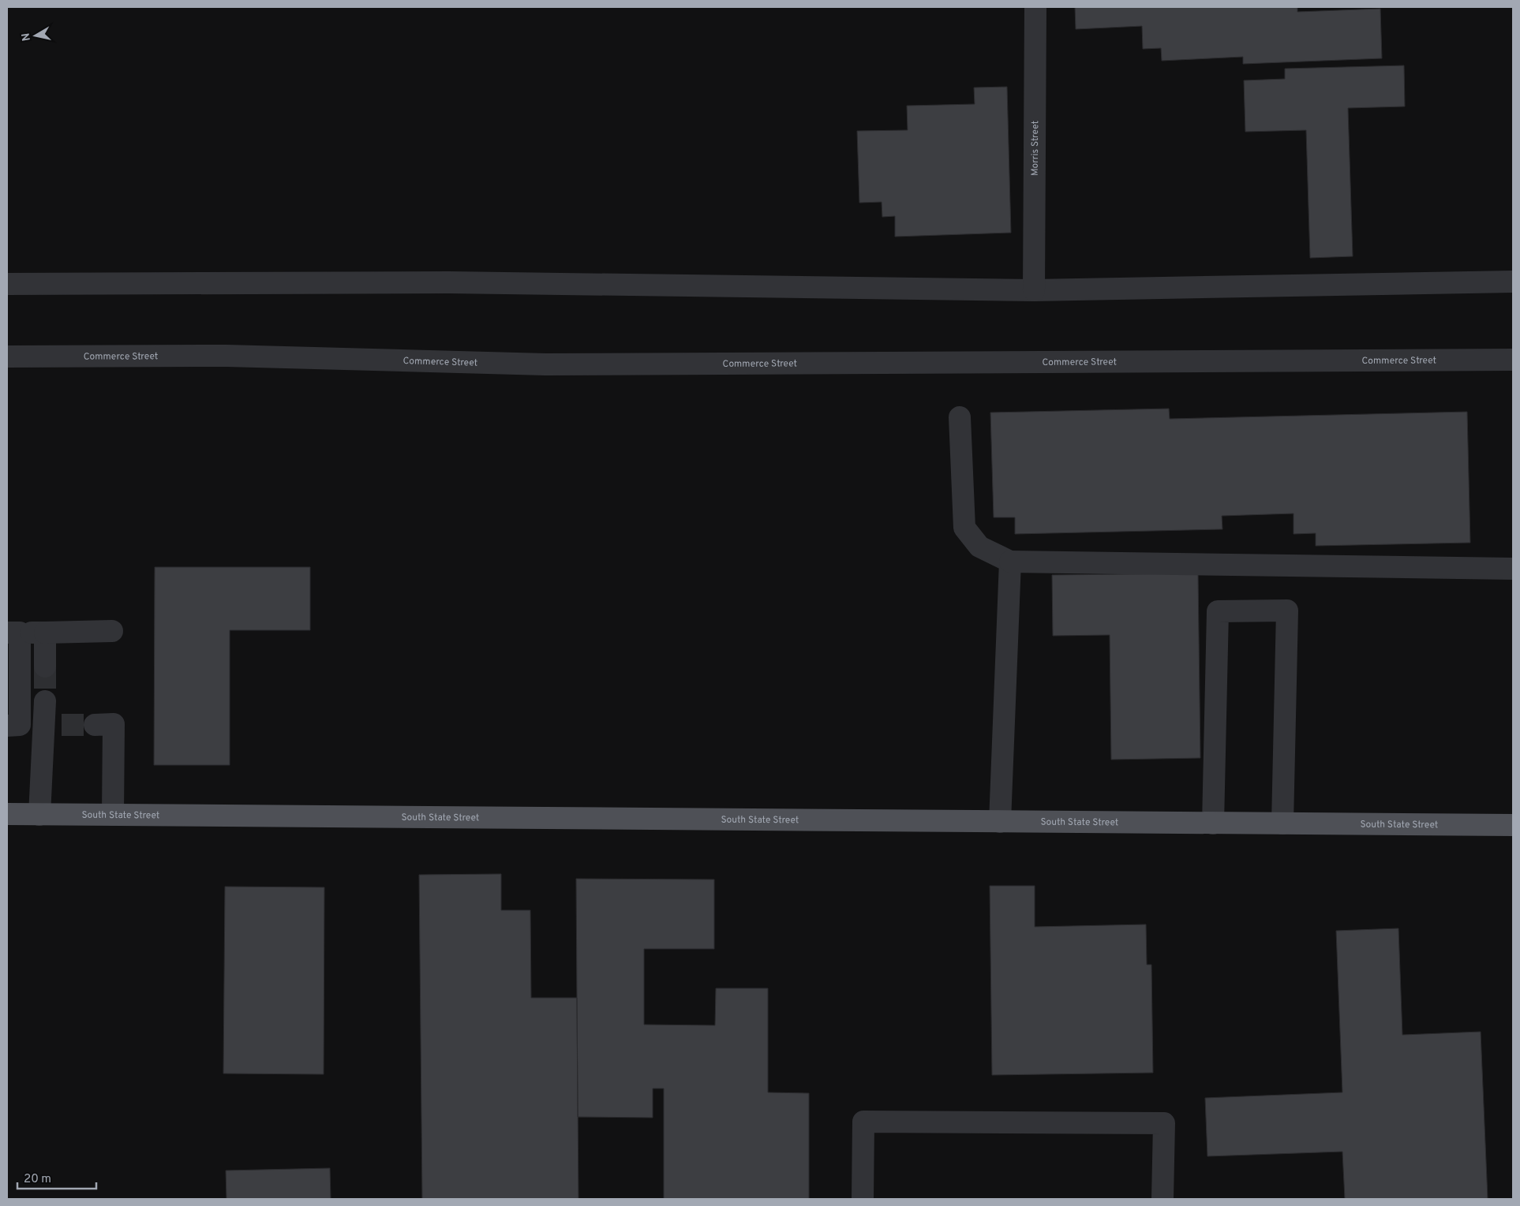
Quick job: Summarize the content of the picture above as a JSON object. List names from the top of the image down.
{
  "streets": {
    "main road": ["South State Street"],
    "street": ["Morris Street", "Commerce Street"]
  },
  "scale_bar": "20 m",
  "north": "left"
}
